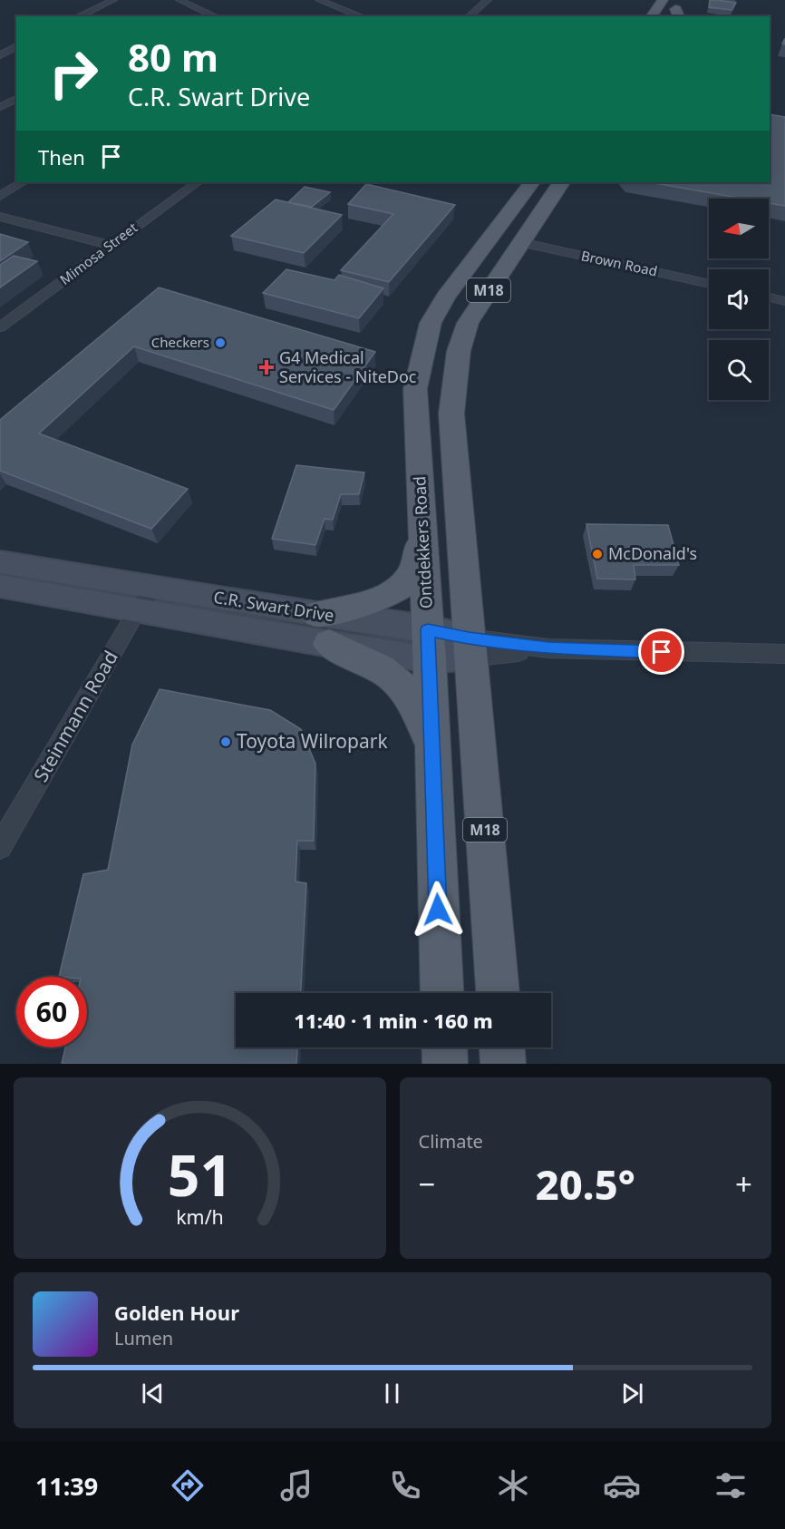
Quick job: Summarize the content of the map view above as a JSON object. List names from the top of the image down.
{
  "streets": {
    "main road": ["M18", "Ontdekkers Road", "C.R. Swart Drive"],
    "street": ["Mimosa Street", "Brown Road", "Steinmann Road"]
  },
  "crossings": [
    ["Brown Road", "M18"],
    ["M18", "C.R. Swart Drive"],
    ["Ontdekkers Road", "C.R. Swart Drive"],
    ["C.R. Swart Drive", "Steinmann Road"]
  ],
  "places": {
    "other": ["Checkers", "McDonald's", "Toyota Wilropark"],
    "health": ["G4 Medical Services - NiteDoc"]
  },
  "north": "left",
  "page": {
    "turn": ["80 m", "C.R. Swart Drive"],
    "then": "Then",
    "limit": "60",
    "trip": "11:40 · 1 min · 160 m",
    "tile": "Climate",
    "heat": ["−", "20.5°", "+"],
    "song": ["Golden Hour", "Lumen"],
    "tabs": "11:39",
    "gauge": ["51", "km/h"]
  }
}
